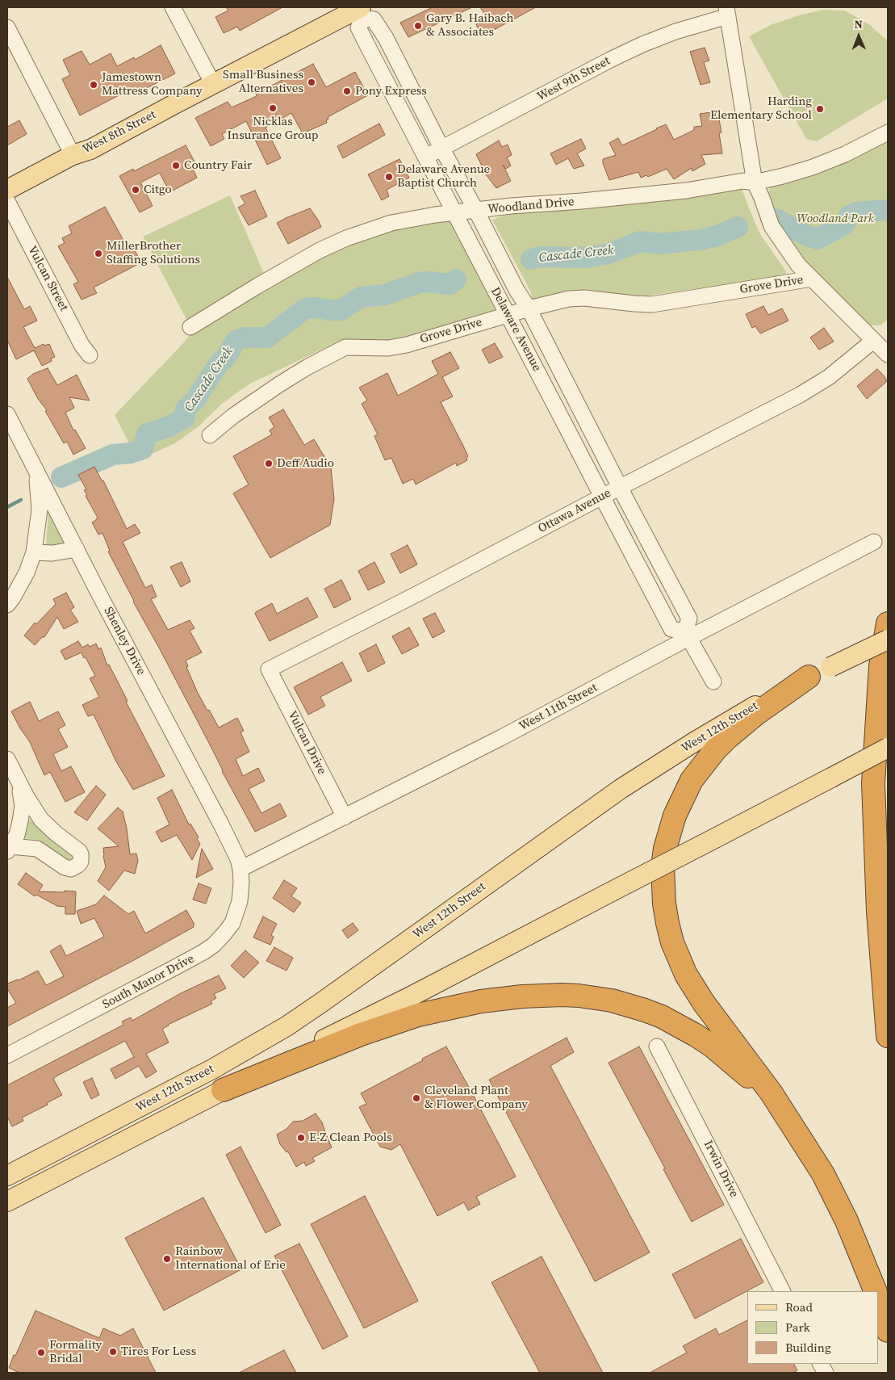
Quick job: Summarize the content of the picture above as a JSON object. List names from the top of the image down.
{
  "streets": {
    "main road": ["West 8th Street", "West 12th Street"],
    "street": [
      "West 9th Street",
      "Woodland Drive",
      "Vulcan Street",
      "Grove Drive",
      "Delaware Avenue",
      "Ottawa Avenue",
      "Shenley Drive",
      "West 11th Street",
      "Vulcan Drive",
      "South Manor Drive",
      "Irwin Drive"
    ]
  },
  "crossings": [
    ["West 9th Street", "Delaware Avenue"],
    ["West 8th Street", "Delaware Avenue"],
    ["Woodland Drive", "Delaware Avenue"],
    ["Grove Drive", "Delaware Avenue"],
    ["Delaware Avenue", "Ottawa Avenue"],
    ["Delaware Avenue", "West 11th Street"],
    ["Ottawa Avenue", "Vulcan Drive"],
    ["Shenley Drive", "West 11th Street"],
    ["Shenley Drive", "South Manor Drive"],
    ["West 11th Street", "Vulcan Drive"],
    ["West 11th Street", "South Manor Drive"]
  ],
  "water": ["Cascade Creek"],
  "parks": ["Woodland Park"],
  "places": [
    "Gary B. Haibach & Associates",
    "Small Business Alternatives",
    "Jamestown Mattress Company",
    "Pony Express",
    "Nicklas Insurance Group",
    "Harding Elementary School",
    "Country Fair",
    "Delaware Avenue Baptist Church",
    "Citgo",
    "MillerBrother Staffing Solutions",
    "Deff Audio",
    "Cleveland Plant & Flower Company",
    "E-Z Clean Pools",
    "Rainbow International of Erie",
    "Tires For Less",
    "Formality Bridal"
  ],
  "legend": ["Road", "Park", "Building"],
  "north": "top"
}
